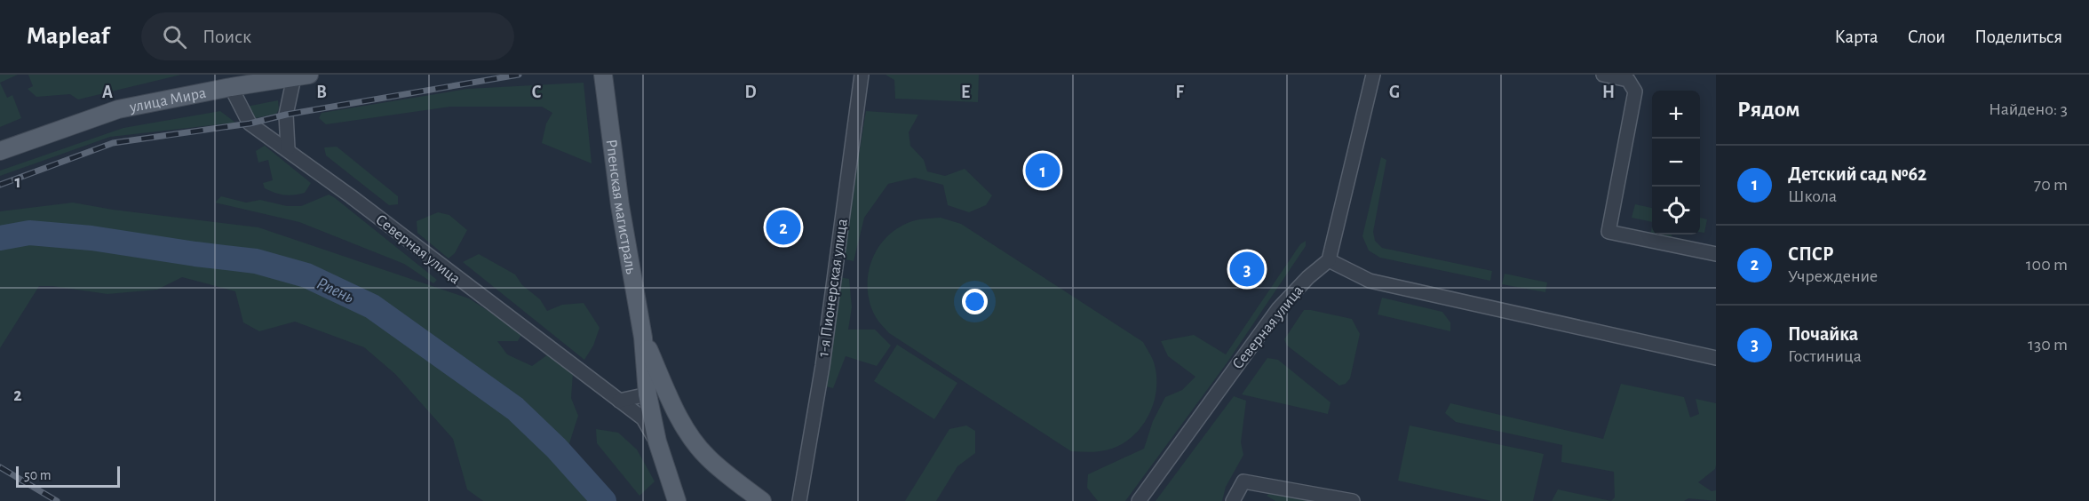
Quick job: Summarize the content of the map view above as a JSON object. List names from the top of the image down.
{
  "streets": {
    "main road": ["улица Мира", "Рпенская магистраль"],
    "street": ["Северная улица", "1-я Пионерская улица"]
  },
  "crossings": [
    ["улица Мира", "Северная улица"],
    ["Рпенская магистраль", "Северная улица"]
  ],
  "water": ["Рпень"],
  "scale_bar": "50 m",
  "page": {
    "header": "Mapleaf",
    "search": "Поиск",
    "nav": ["Карта", "Слои", "Поделиться"],
    "heading": ["Рядом", "Найдено: 3"],
    "map_buttons": ["+", "−"],
    "list": [
      {
        "mark": "1",
        "name": "Детский сад №62",
        "note": "Школа",
        "value": "70 m"
      },
      {
        "mark": "2",
        "name": "СПСР",
        "note": "Учреждение",
        "value": "100 m"
      },
      {
        "mark": "3",
        "name": "Почайка",
        "note": "Гостиница",
        "value": "130 m"
      }
    ],
    "pins": ["1", "2", "3"],
    "scale": "50 m"
  },
  "grid": {
    "columns": [
      "A",
      "B",
      "C",
      "D",
      "E",
      "F",
      "G",
      "H"
    ],
    "rows": ["1", "2"]
  }
}
